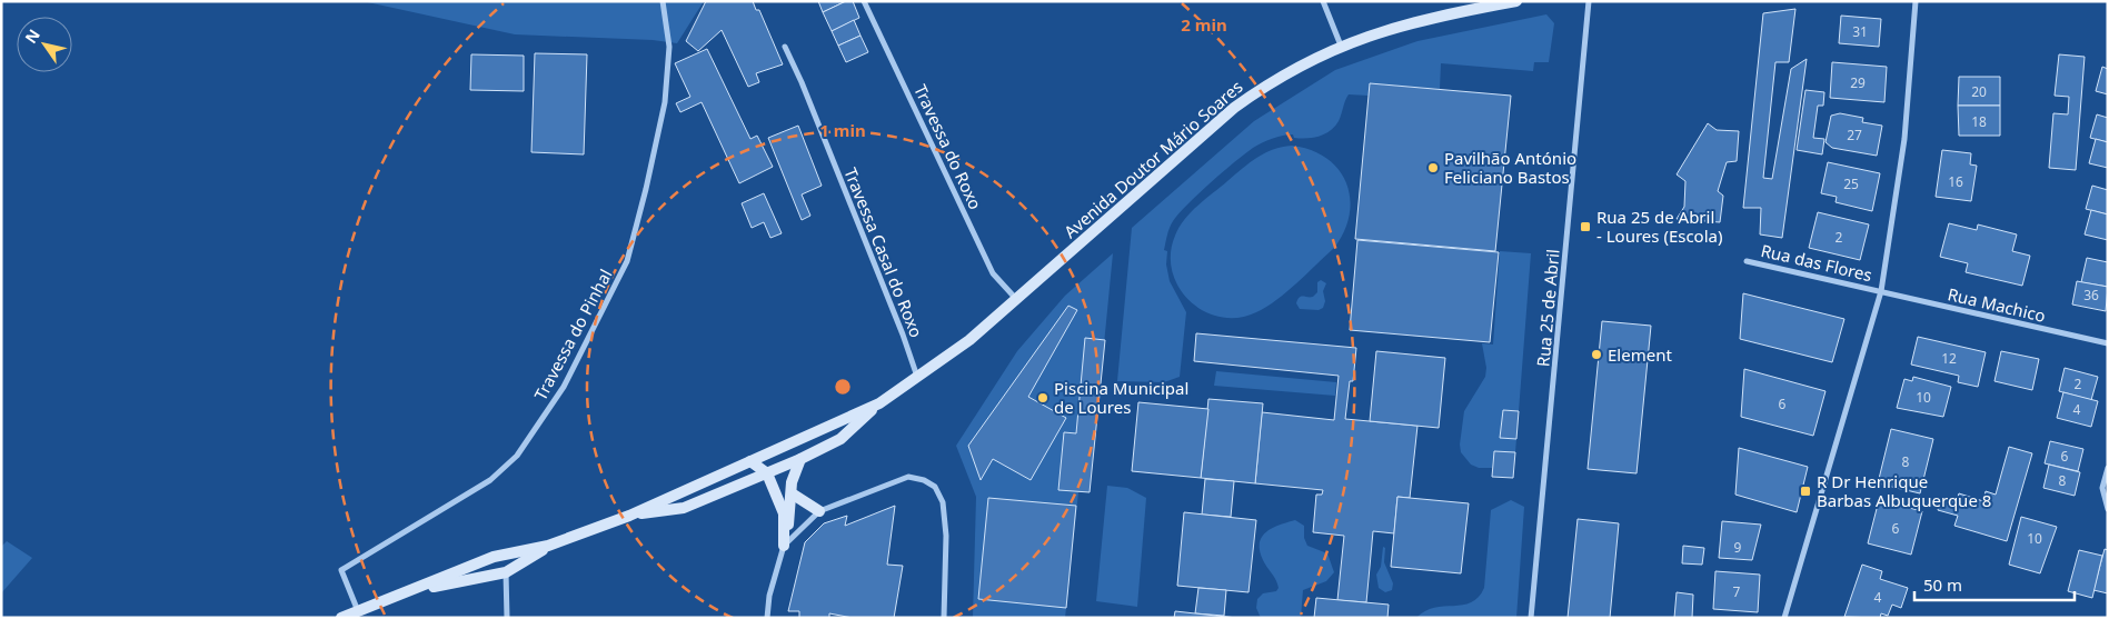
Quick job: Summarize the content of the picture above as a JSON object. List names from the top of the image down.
{
  "streets": {
    "street": [
      "Travessa do Roxo",
      "Avenida Doutor Mário Soares",
      "Travessa Casal do Roxo",
      "Rua das Flores",
      "Rua Machico",
      "Rua 25 de Abril",
      "Travessa do Pinhal"
    ]
  },
  "crossings": [
    ["Travessa do Roxo", "Avenida Doutor Mário Soares"],
    ["Avenida Doutor Mário Soares", "Travessa Casal do Roxo"],
    ["Avenida Doutor Mário Soares", "Travessa do Pinhal"],
    ["Rua das Flores", "Rua Machico"]
  ],
  "places": {
    "other": ["Pavilhão António Feliciano Bastos", "Element", "Piscina Municipal de Loures"],
    "transit": ["Rua 25 de Abril - Loures (Escola)", "R Dr Henrique Barbas Albuquerque 8"]
  },
  "house_numbers": [
    "31",
    "29",
    "20",
    "18",
    "27",
    "16",
    "25",
    "2",
    "36",
    "12",
    "2",
    "10",
    "6",
    "4",
    "6",
    "8",
    "8",
    "6",
    "10",
    "9",
    "7",
    "4"
  ],
  "scale_bar": "50 m",
  "north": "top left",
  "rings": ["2 min", "1 min"]
}
